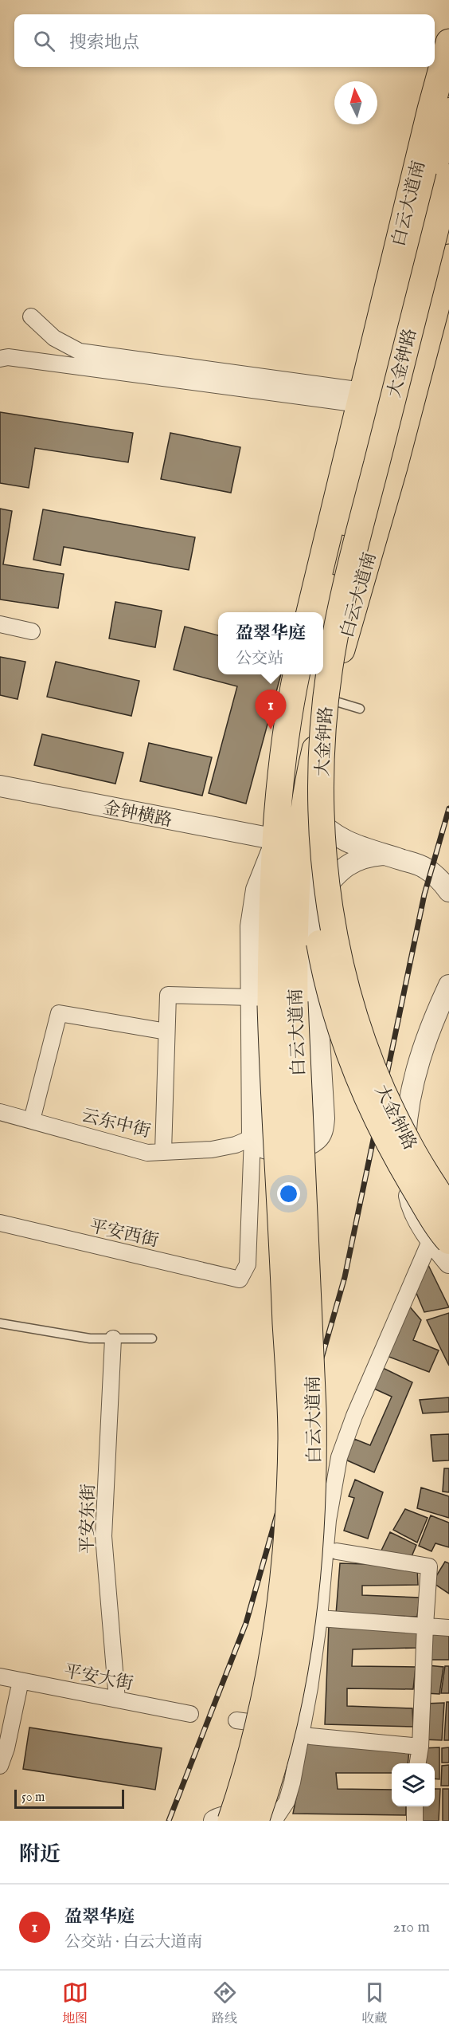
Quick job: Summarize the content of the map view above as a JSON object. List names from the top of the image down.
{
  "streets": {
    "highway": ["白云大道南"],
    "main road": ["大金钟路"],
    "street": [
      "金钟横路",
      "云东中街",
      "平安西街",
      "平安东街",
      "平安大街"
    ]
  },
  "crossings": [
    ["白云大道南", "金钟横路"],
    ["云东中街", "平安西街"],
    ["平安东街", "平安大街"]
  ],
  "scale_bar": "50 m",
  "north": "top",
  "page": {
    "search": "搜索地点",
    "popup": ["盈翠华庭", "公交站"],
    "pins": "1",
    "scale": "50 m",
    "heading": "附近",
    "list": [
      {
        "mark": "1",
        "name": "盈翠华庭",
        "note": "公交站 · 白云大道南",
        "value": "210 m"
      }
    ],
    "nav": ["地图", "路线", "收藏"]
  }
}
